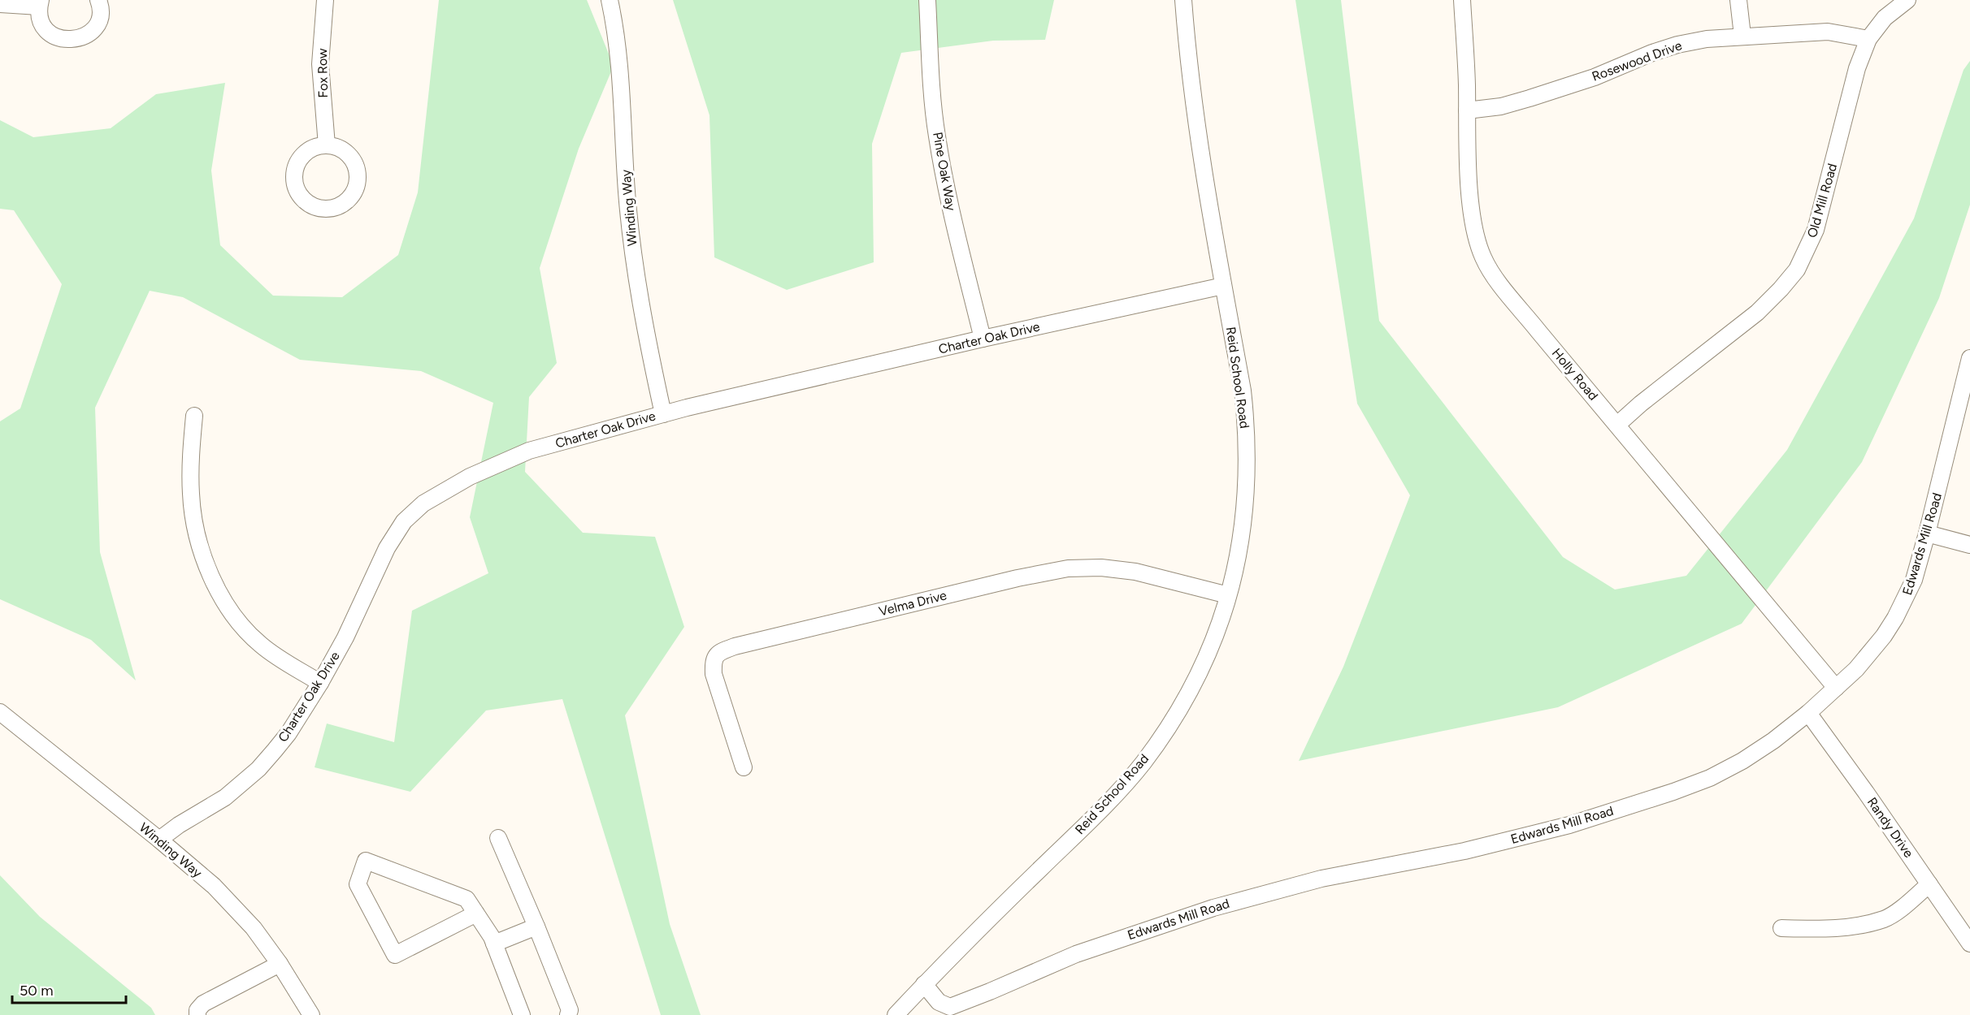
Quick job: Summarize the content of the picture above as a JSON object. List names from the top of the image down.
{
  "streets": {
    "street": [
      "Rosewood Drive",
      "Fox Row",
      "Pine Oak Way",
      "Old Mill Road",
      "Winding Way",
      "Charter Oak Drive",
      "Holly Road",
      "Reid School Road",
      "Edwards Mill Road",
      "Velma Drive",
      "Randy Drive"
    ]
  },
  "crossings": [
    ["Rosewood Drive", "Old Mill Road"],
    ["Rosewood Drive", "Holly Road"],
    ["Pine Oak Way", "Charter Oak Drive"],
    ["Old Mill Road", "Holly Road"],
    ["Winding Way", "Charter Oak Drive"],
    ["Charter Oak Drive", "Reid School Road"],
    ["Holly Road", "Edwards Mill Road"],
    ["Reid School Road", "Edwards Mill Road"],
    ["Reid School Road", "Velma Drive"],
    ["Edwards Mill Road", "Randy Drive"]
  ],
  "scale_bar": "50 m"
}
